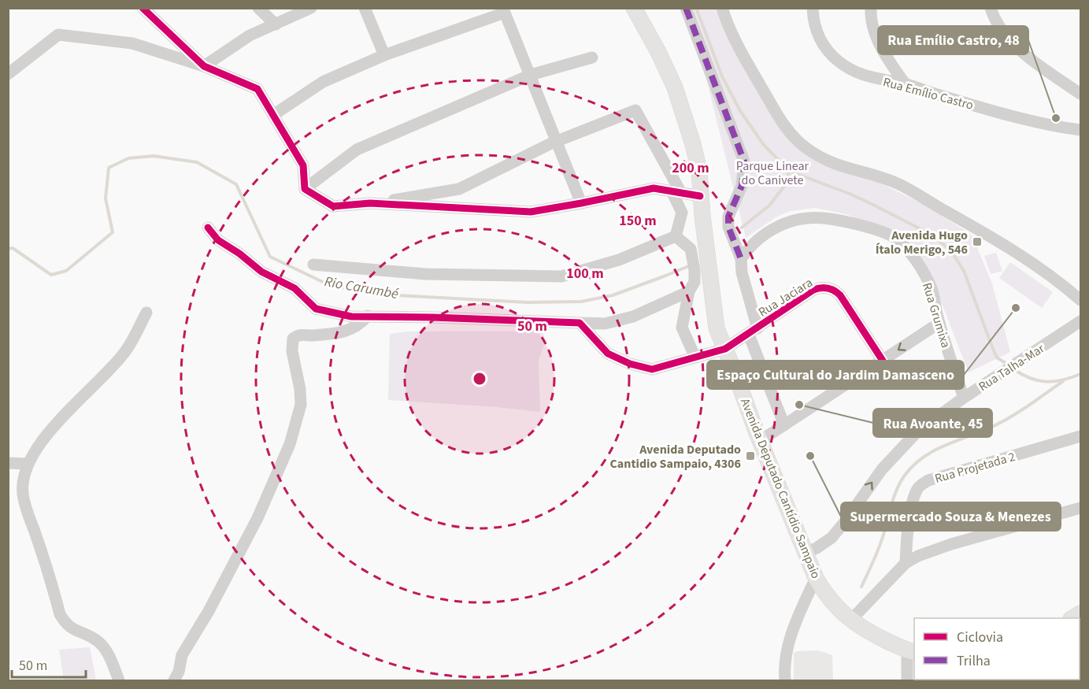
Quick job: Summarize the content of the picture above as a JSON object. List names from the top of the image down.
{
  "streets": {
    "main road": ["Avenida Deputado Cantídio Sampaio"],
    "street": [
      "Rua Emílio Castro",
      "Rua Jaciara",
      "Rua Grumixa",
      "Rua Talha-Mar",
      "Rua Projetada 2"
    ]
  },
  "crossings": [
    ["Rua Jaciara", "Avenida Deputado Cantídio Sampaio"],
    ["Rua Grumixa", "Rua Talha-Mar"],
    ["Rua Talha-Mar", "Avenida Deputado Cantídio Sampaio"]
  ],
  "water": ["Rio Carumbé"],
  "parks": ["Parque Linear do Canivete"],
  "places": {
    "other": [
      "Rua Emílio Castro, 48",
      "Espaço Cultural do Jardim Damasceno",
      "Rua Avoante, 45",
      "Supermercado Souza & Menezes"
    ],
    "transit": ["Avenida Hugo Ítalo Merigo, 546", "Avenida Deputado Cantidio Sampaio, 4306"]
  },
  "legend": ["Ciclovia", "Trilha"],
  "scale_bar": "50 m",
  "rings": [
    "200 m",
    "150 m",
    "100 m",
    "50 m"
  ]
}
